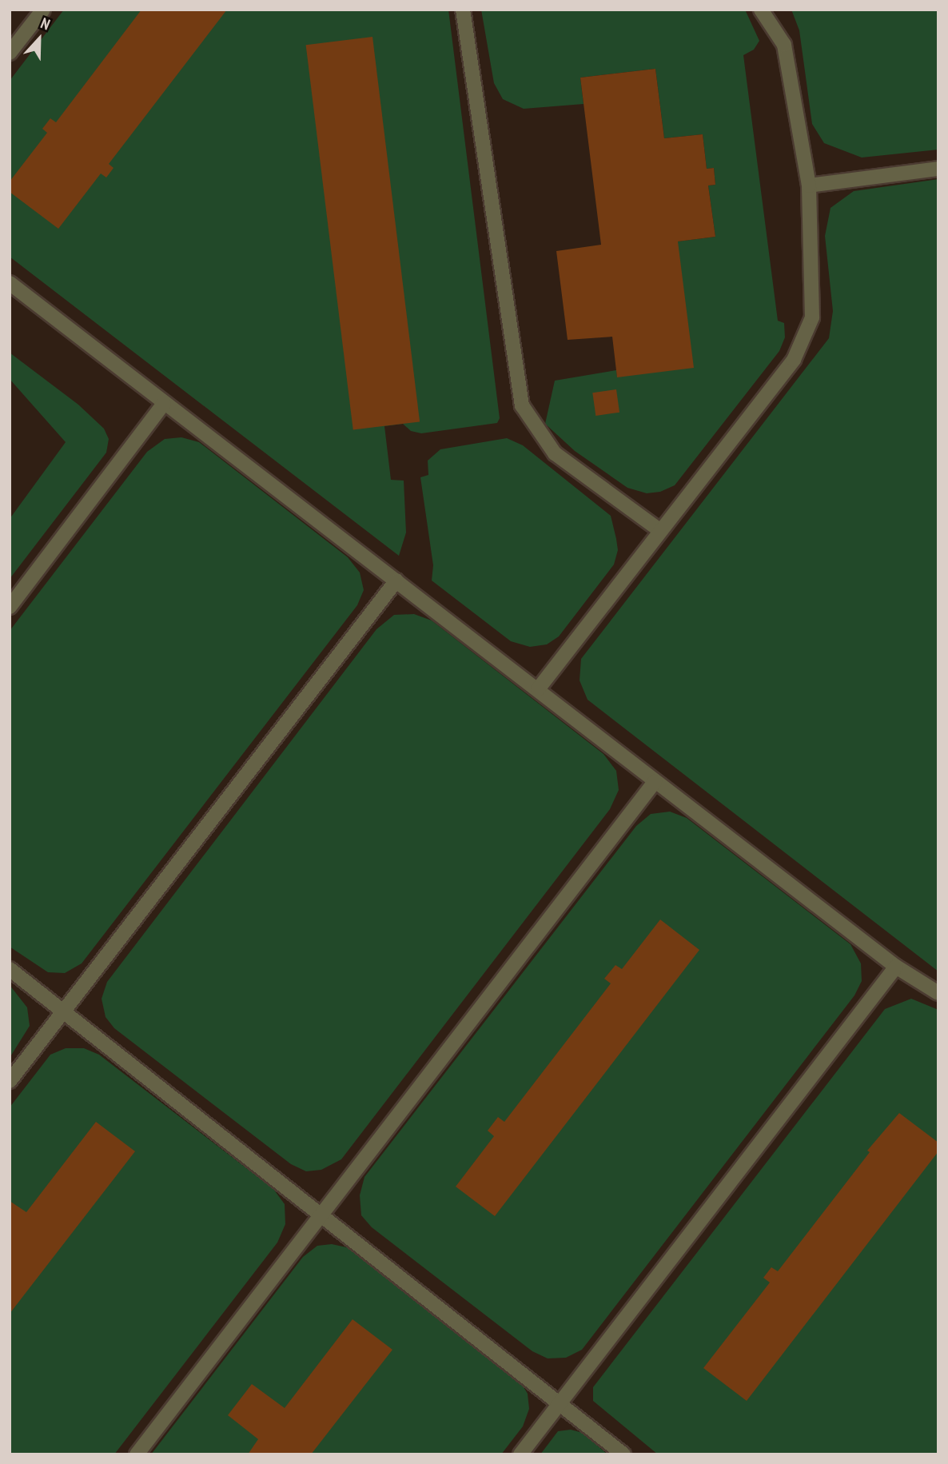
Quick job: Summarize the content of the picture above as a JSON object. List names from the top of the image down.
{
  "north": "top"
}
